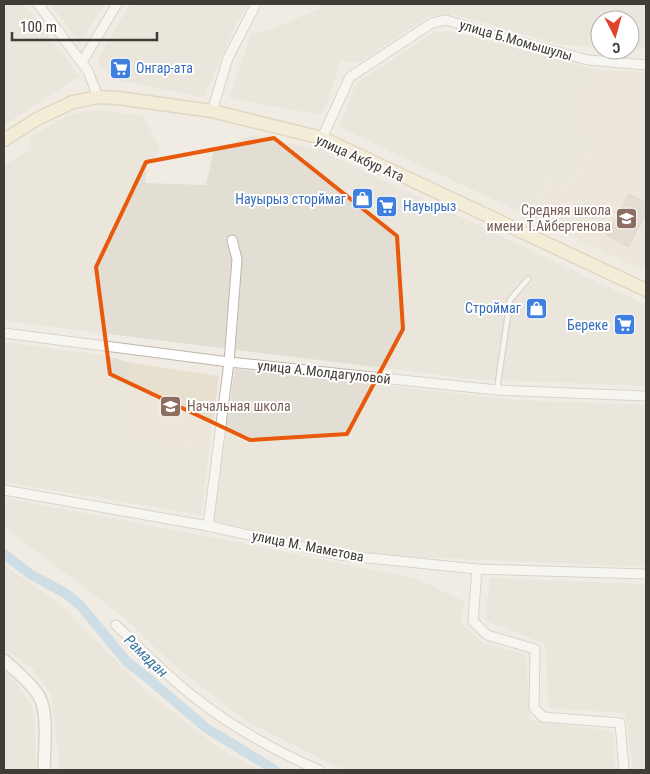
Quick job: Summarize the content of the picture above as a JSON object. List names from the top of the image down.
{
  "streets": {
    "main road": ["улица Акбур Ата"],
    "street": ["улица Б.Момышулы", "улица А.Молдагуловой", "улица М. Маметова"]
  },
  "crossings": [
    ["улица Б.Момышулы", "улица Акбур Ата"]
  ],
  "water": ["Рамадан"],
  "places": {
    "supermarket": ["Онгар-ата", "Науырыз", "Береке"],
    "shop": ["Науырыз сторймаг", "Строймаг"],
    "school or university": ["Средняя школа имени Т.Айбергенова", "Начальная школа"]
  },
  "scale_bar": "100 m",
  "north": "bottom"
}
